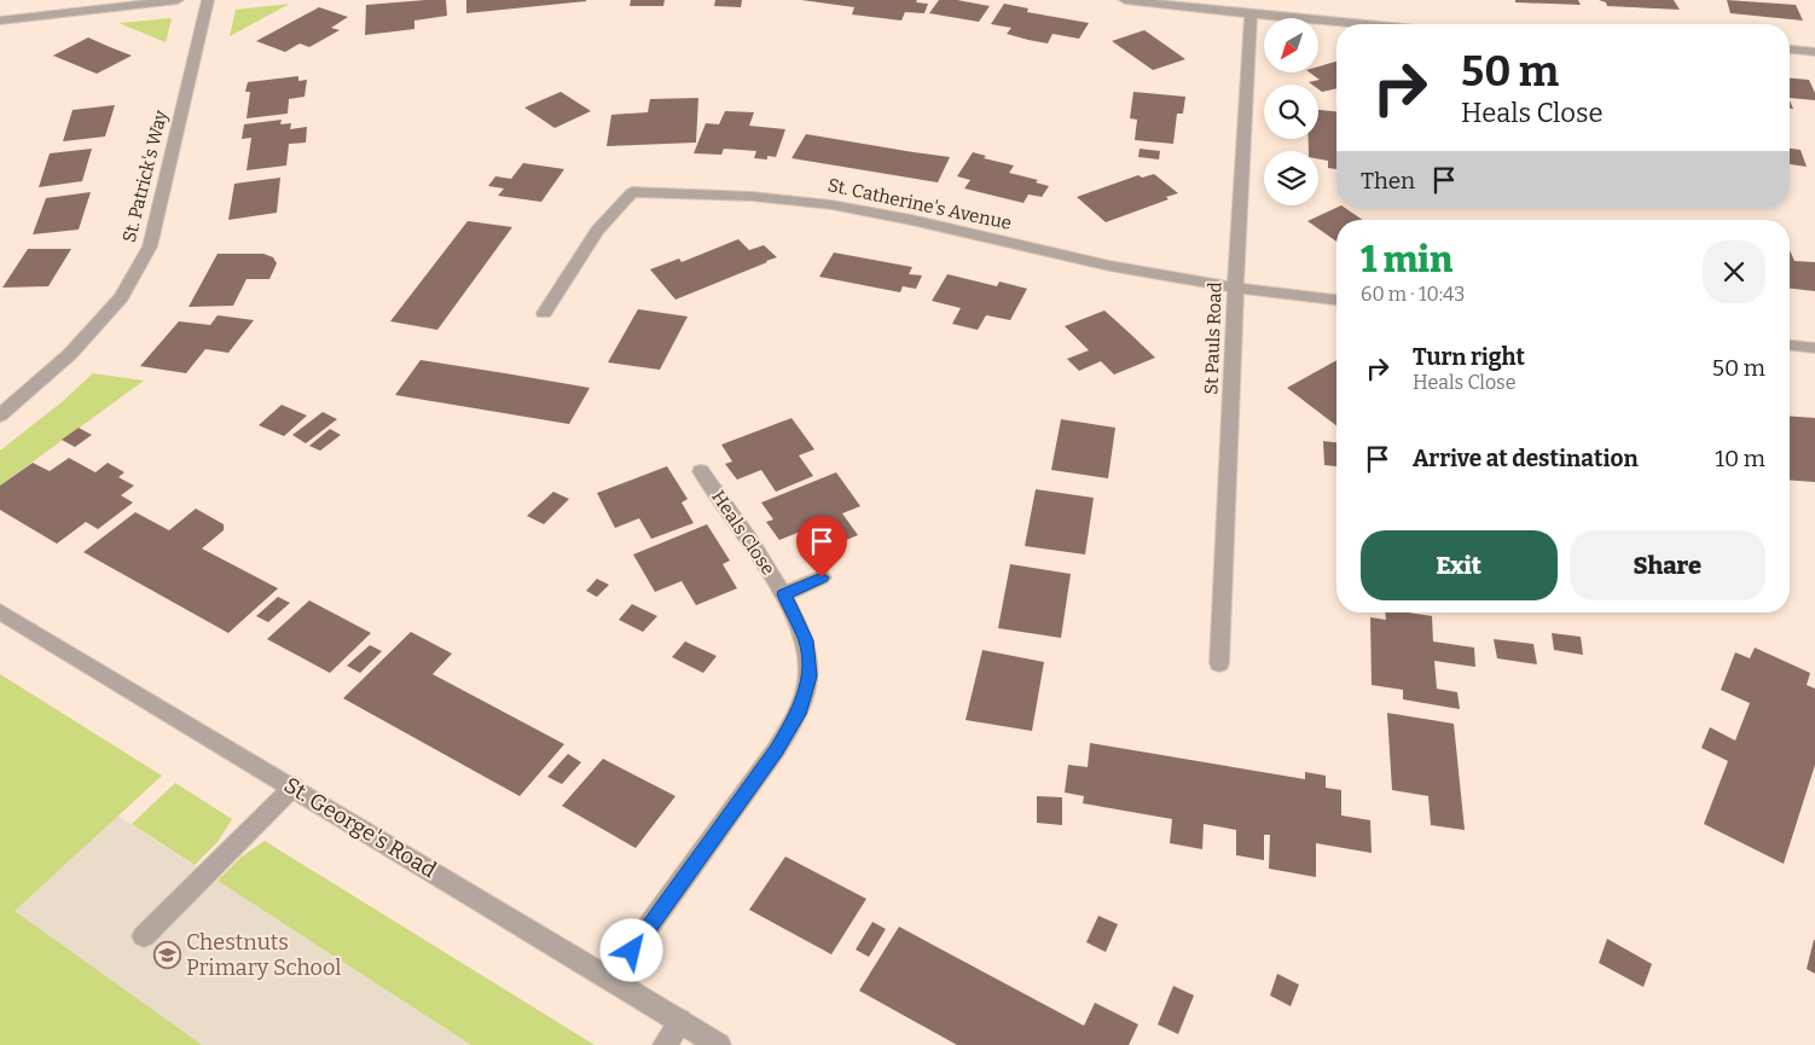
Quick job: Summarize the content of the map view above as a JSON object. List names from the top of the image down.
{
  "streets": {
    "street": [
      "St. Patrick's Way",
      "St. Catherine's Avenue",
      "St Pauls Road",
      "Heals Close",
      "St. George's Road"
    ]
  },
  "crossings": [
    ["St. Catherine's Avenue", "St Pauls Road"],
    ["Heals Close", "St. George's Road"]
  ],
  "places": {
    "school or university": ["Chestnuts Primary School"]
  },
  "north": "bottom left",
  "page": {
    "turn": ["50 m", "Heals Close"],
    "then": "Then",
    "heading": ["1 min", "60 m · 10:43"],
    "list": [
      {
        "name": "Turn right",
        "note": "Heals Close",
        "value": "50 m"
      },
      {
        "name": "Arrive at destination",
        "value": "10 m"
      }
    ],
    "buttons": ["Exit", "Share"]
  }
}
